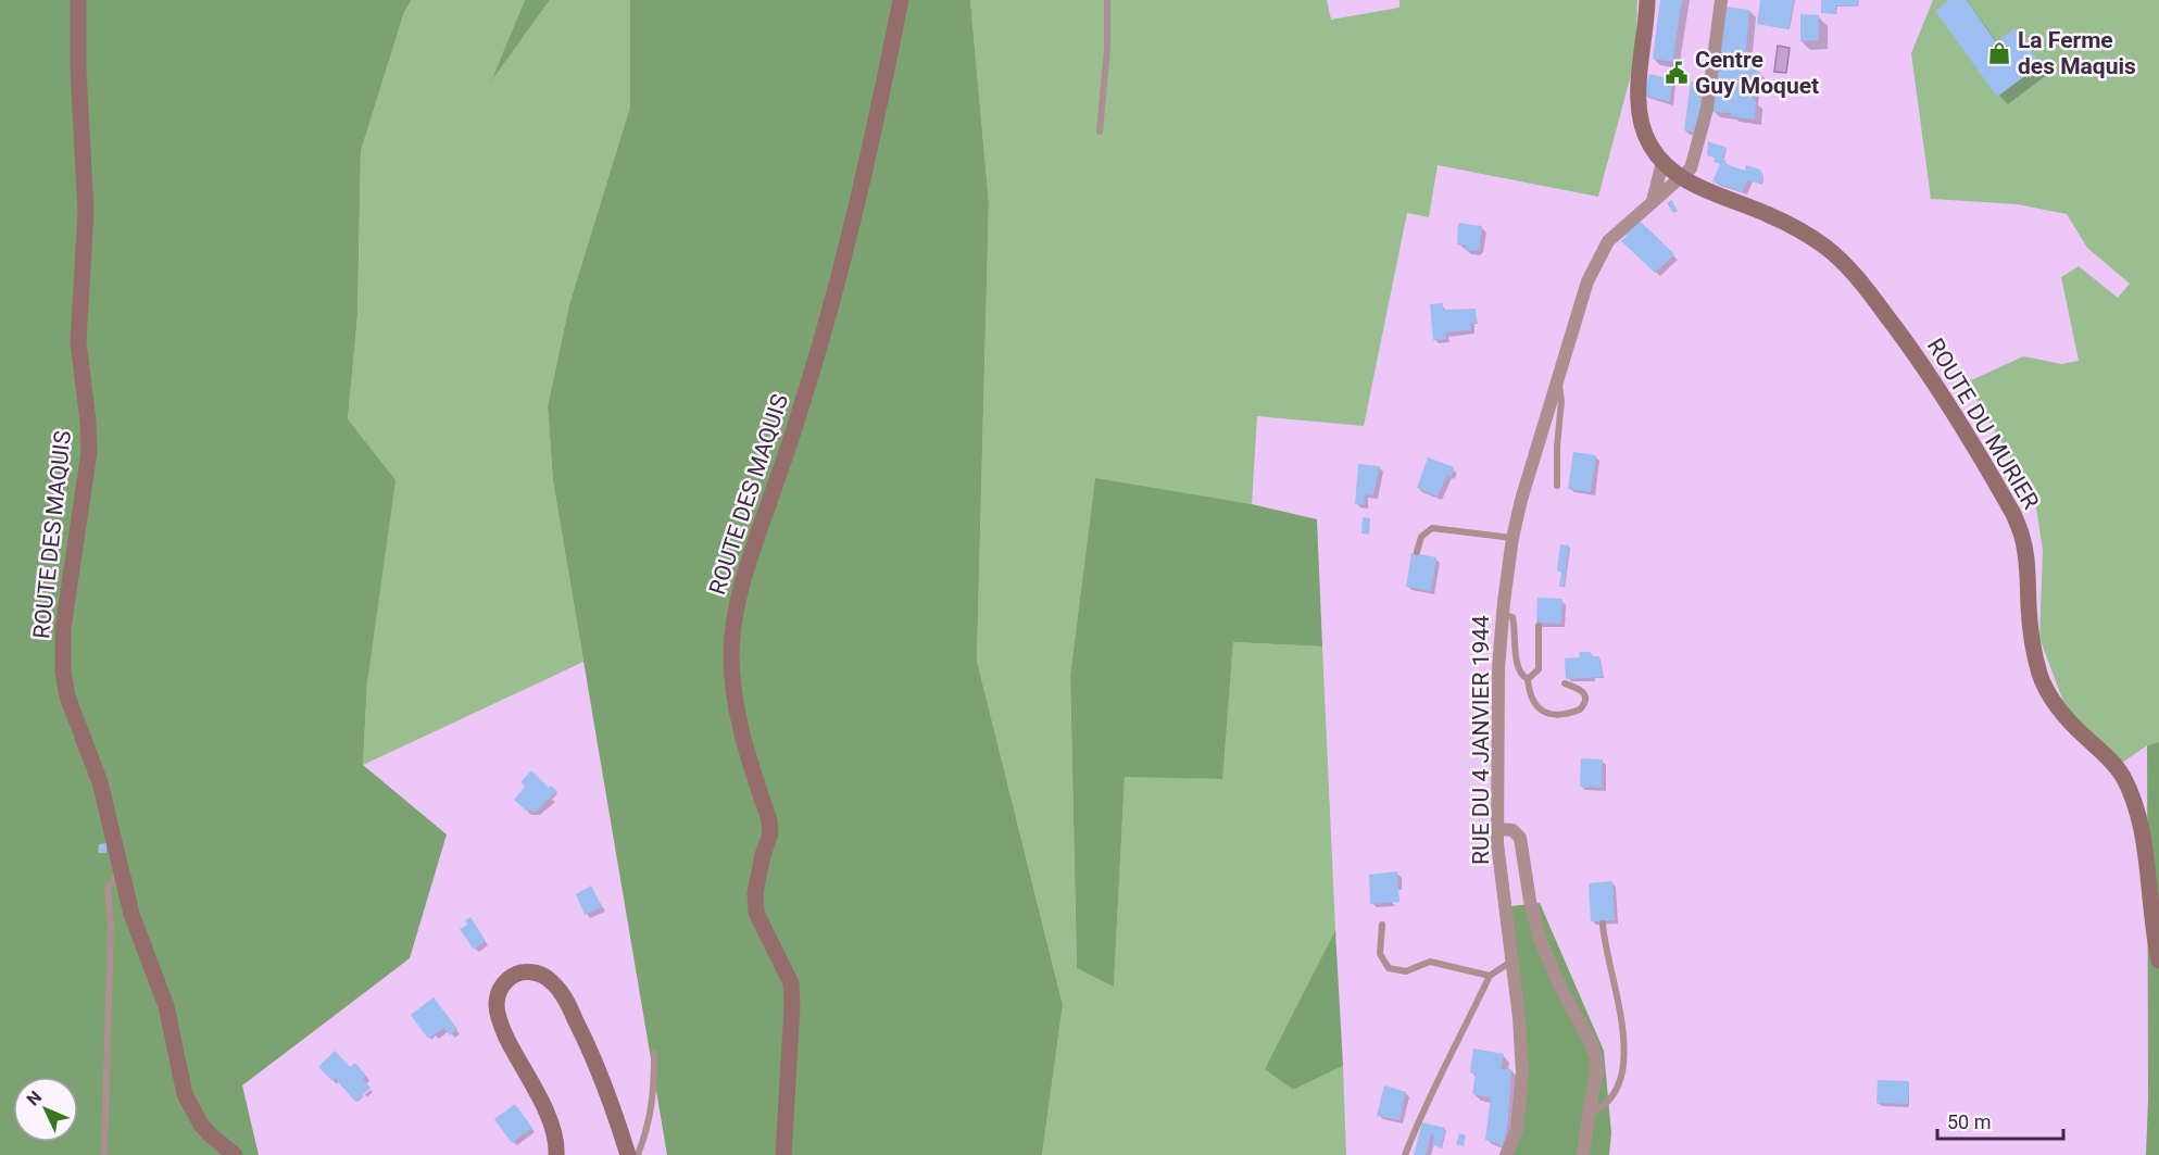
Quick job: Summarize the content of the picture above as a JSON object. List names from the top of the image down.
{
  "streets": {
    "street": ["ROUTE DU MURIER", "ROUTE DES MAQUIS", "RUE DU 4 JANVIER 1944"]
  },
  "crossings": [
    ["ROUTE DU MURIER", "RUE DU 4 JANVIER 1944"]
  ],
  "places": {
    "shop": ["La Ferme des Maquis"],
    "public building": ["Centre Guy Moquet"]
  },
  "scale_bar": "50 m",
  "north": "top left"
}
